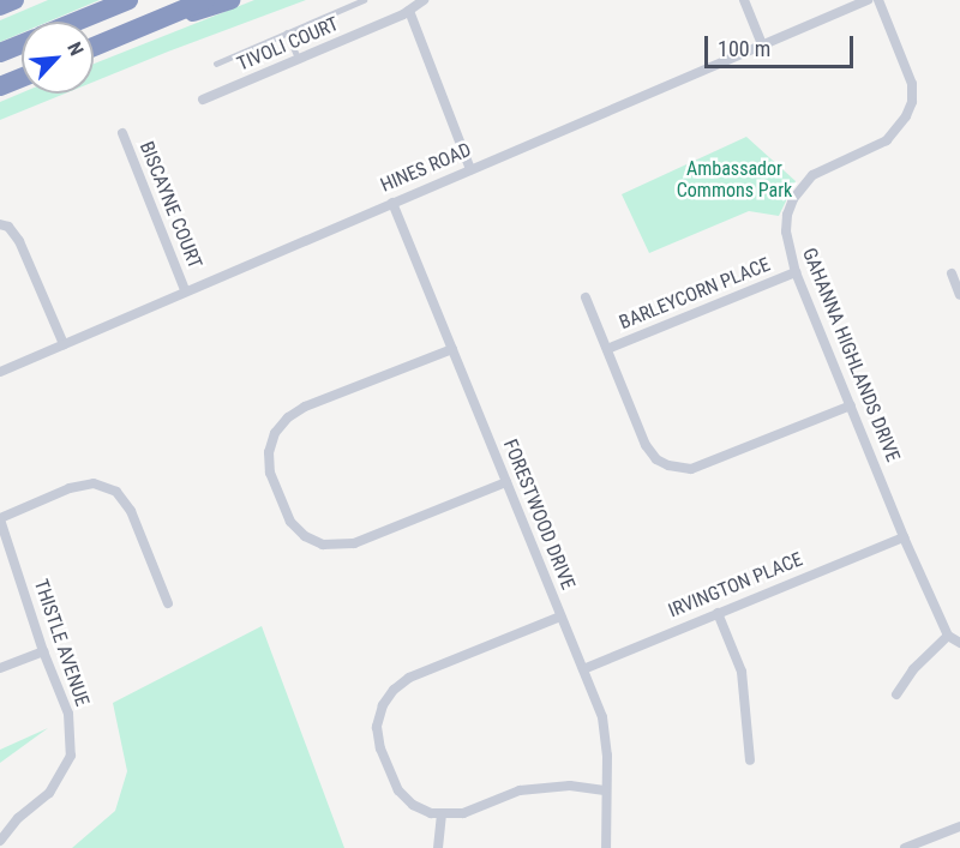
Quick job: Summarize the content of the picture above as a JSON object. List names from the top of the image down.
{
  "streets": {
    "street": [
      "TIVOLI COURT",
      "HINES ROAD",
      "BISCAYNE COURT",
      "BARLEYCORN PLACE",
      "GAHANNA HIGHLANDS DRIVE",
      "FORESTWOOD DRIVE",
      "IRVINGTON PLACE",
      "THISTLE AVENUE"
    ]
  },
  "crossings": [
    ["HINES ROAD", "BISCAYNE COURT"],
    ["HINES ROAD", "FORESTWOOD DRIVE"],
    ["BARLEYCORN PLACE", "GAHANNA HIGHLANDS DRIVE"],
    ["GAHANNA HIGHLANDS DRIVE", "IRVINGTON PLACE"],
    ["FORESTWOOD DRIVE", "IRVINGTON PLACE"]
  ],
  "parks": ["Ambassador Commons Park"],
  "scale_bar": "100 m",
  "north": "top right"
}
